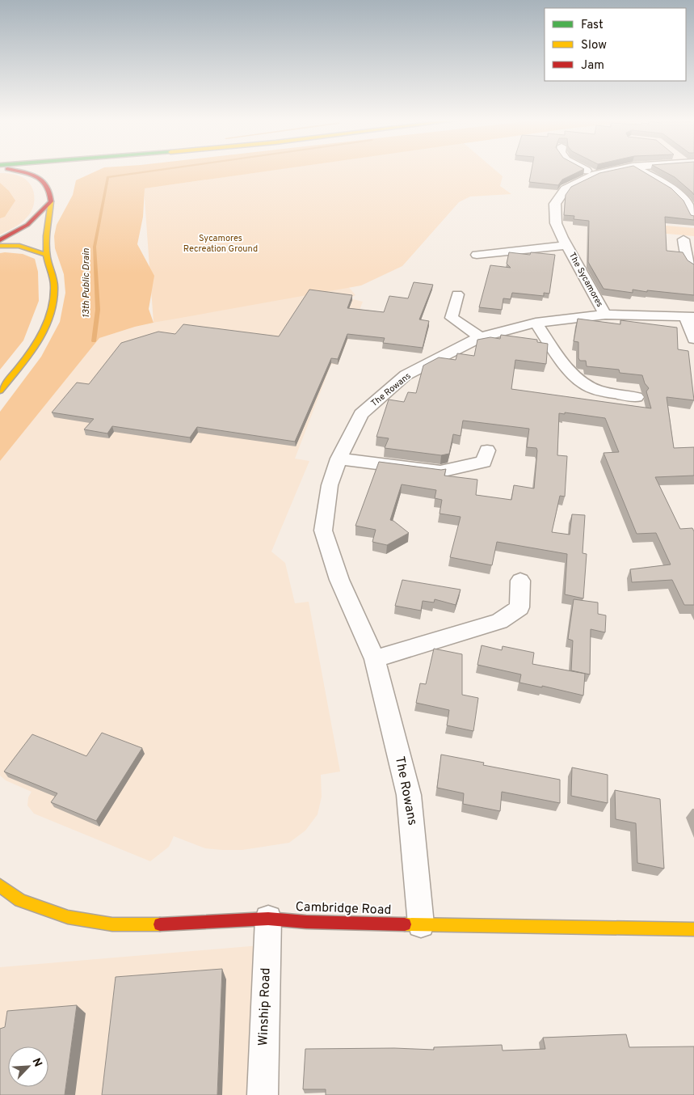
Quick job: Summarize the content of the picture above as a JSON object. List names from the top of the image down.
{
  "streets": {
    "main road": ["Cambridge Road"],
    "street": ["The Sycamores", "The Rowans", "Winship Road"]
  },
  "crossings": [
    ["The Sycamores", "The Rowans"],
    ["The Rowans", "Cambridge Road"],
    ["Cambridge Road", "Winship Road"]
  ],
  "water": ["13th Public Drain"],
  "parks": ["Sycamores Recreation Ground"],
  "legend": ["Fast", "Slow", "Jam"],
  "north": "top right"
}
